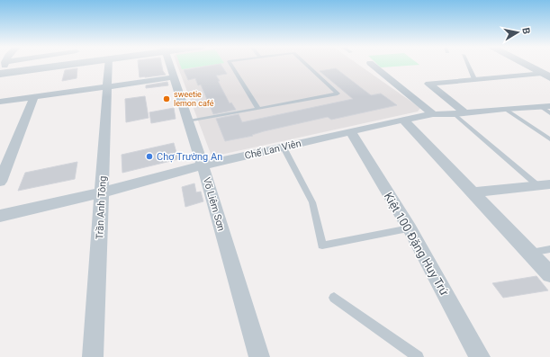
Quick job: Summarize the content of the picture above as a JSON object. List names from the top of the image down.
{
  "streets": {
    "street": [
      "Chế Lan Viên",
      "Võ Liêm Sơn",
      "Trần Anh Tông",
      "Kiệt 100 Đặng Huy Trứ"
    ]
  },
  "crossings": [
    ["Chế Lan Viên", "Võ Liêm Sơn"],
    ["Chế Lan Viên", "Trần Anh Tông"],
    ["Chế Lan Viên", "Kiệt 100 Đặng Huy Trứ"]
  ],
  "places": ["sweetie lemon café", "Chợ Trường An"],
  "north": "right"
}
